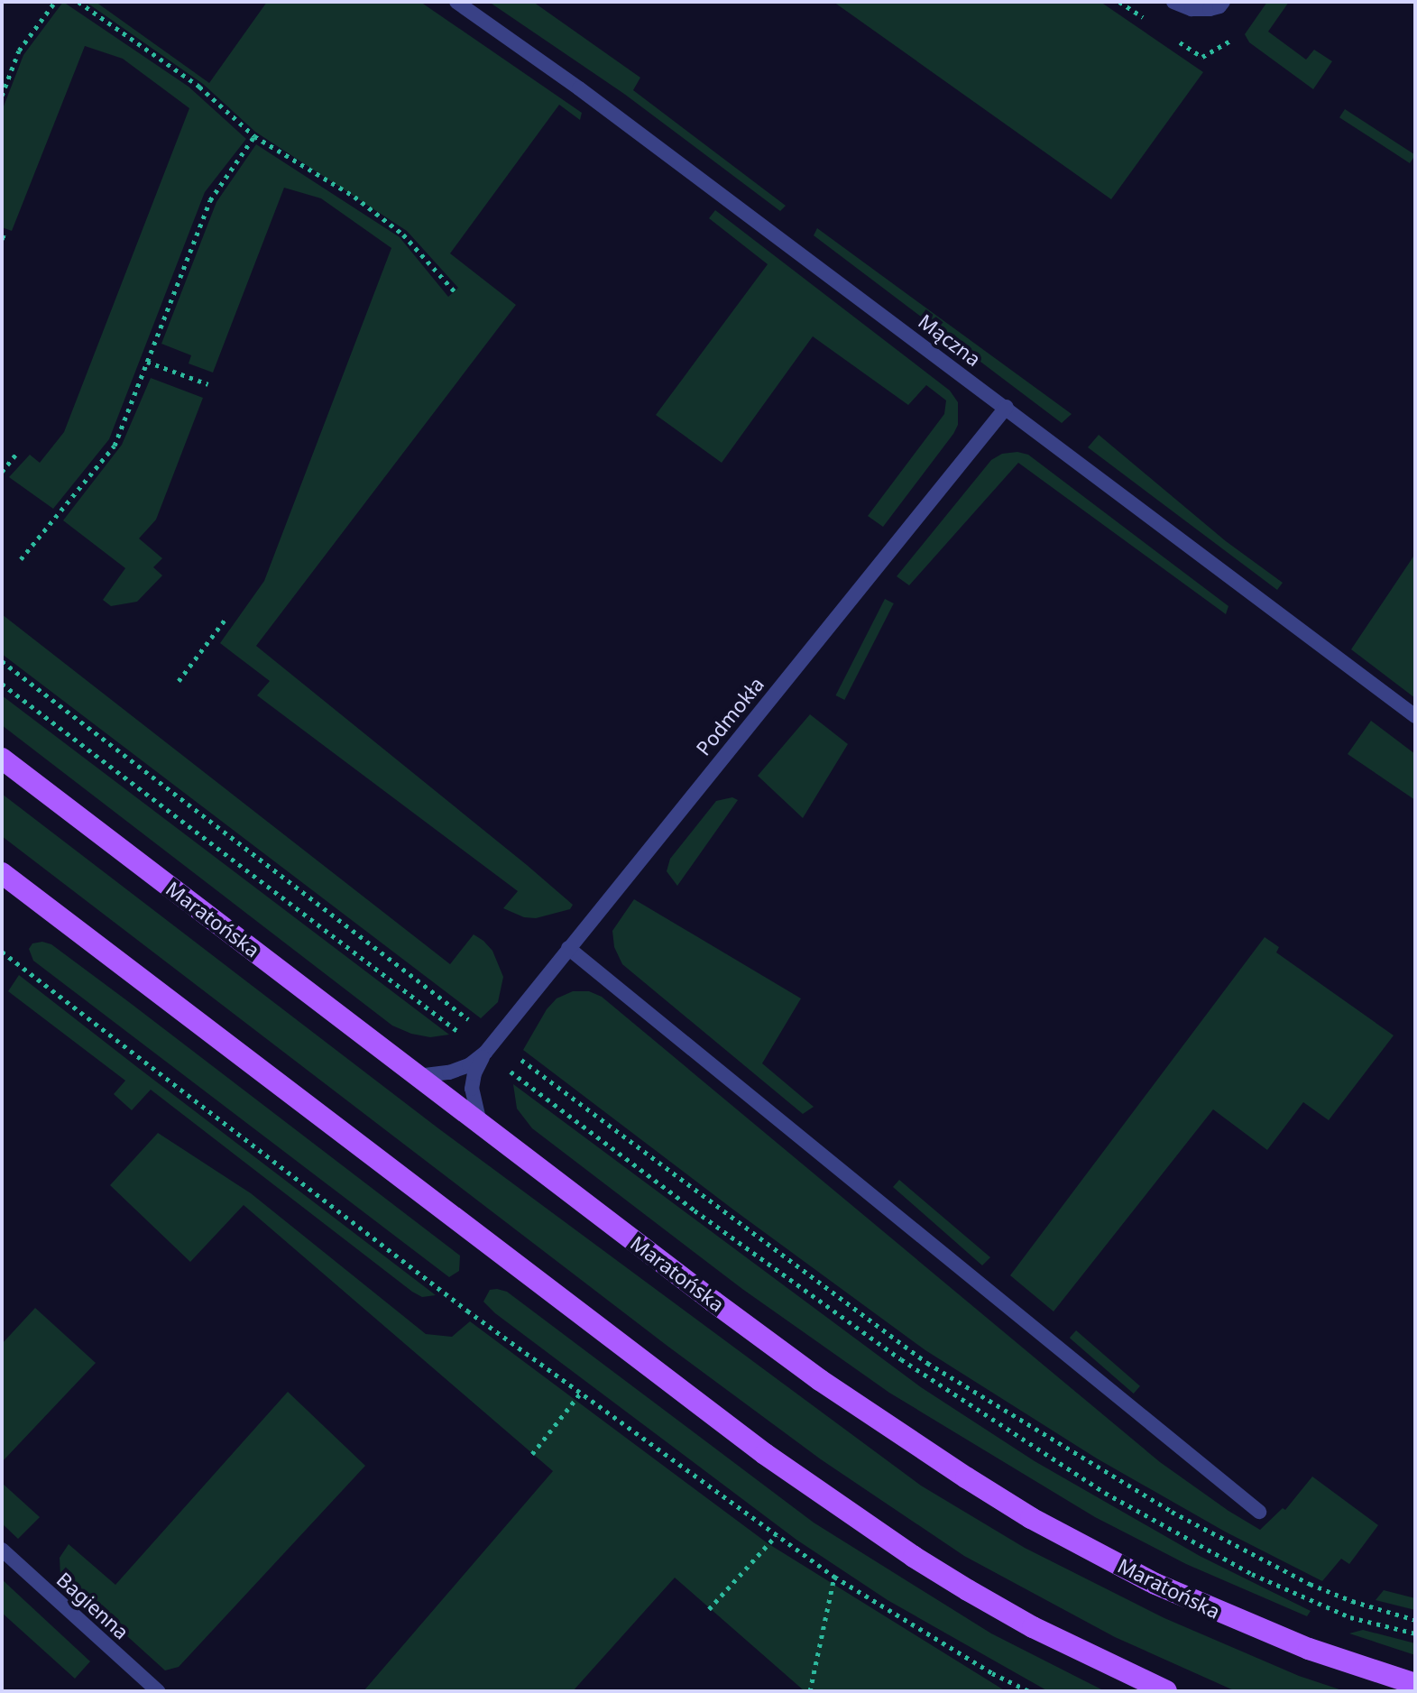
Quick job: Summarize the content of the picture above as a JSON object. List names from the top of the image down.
{
  "streets": {
    "main road": ["Maratońska"],
    "street": ["Mączna", "Podmokła", "Bagienna"]
  },
  "crossings": [
    ["Mączna", "Podmokła"],
    ["Podmokła", "Maratońska"]
  ]
}
